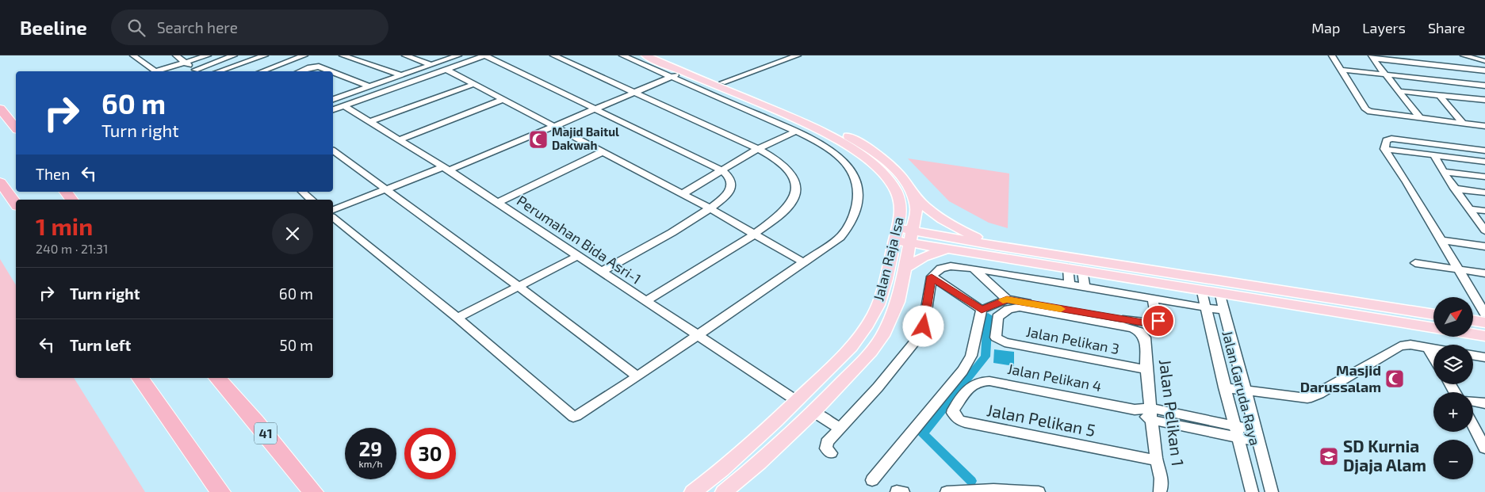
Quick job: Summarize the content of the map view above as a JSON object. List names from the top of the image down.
{
  "streets": {
    "highway": ["41"],
    "main road": ["Jalan Raja Isa"],
    "street": [
      "Perumahan Bida Asri-1",
      "Jalan Pelikan 3",
      "Jalan Pelikan 4",
      "Jalan Garuda Raya",
      "Jalan Pelikan 1",
      "Jalan Pelikan 5"
    ]
  },
  "crossings": [
    ["Perumahan Bida Asri-1", "Jalan Raja Isa"],
    ["Jalan Pelikan 3", "Jalan Pelikan 1"],
    ["Jalan Pelikan 4", "Jalan Pelikan 1"],
    ["Jalan Pelikan 4", "Jalan Pelikan 5"],
    ["Jalan Pelikan 1", "Jalan Pelikan 5"]
  ],
  "places": {
    "mosque": ["Majid Baitul Dakwah", "Masjid Darussalam"],
    "school or university": ["SD Kurnia Djaja Alam"]
  },
  "north": "top right",
  "page": {
    "header": "Beeline",
    "search": "Search here",
    "nav": ["Map", "Layers", "Share"],
    "turn": ["60 m", "Turn right"],
    "then": "Then",
    "heading": ["1 min", "240 m · 21:31"],
    "list": [
      {
        "name": "Turn right",
        "value": "60 m"
      },
      {
        "name": "Turn left",
        "value": "50 m"
      }
    ],
    "map_buttons": ["+", "−"],
    "speed": "29 km/h",
    "limit": "30"
  }
}
